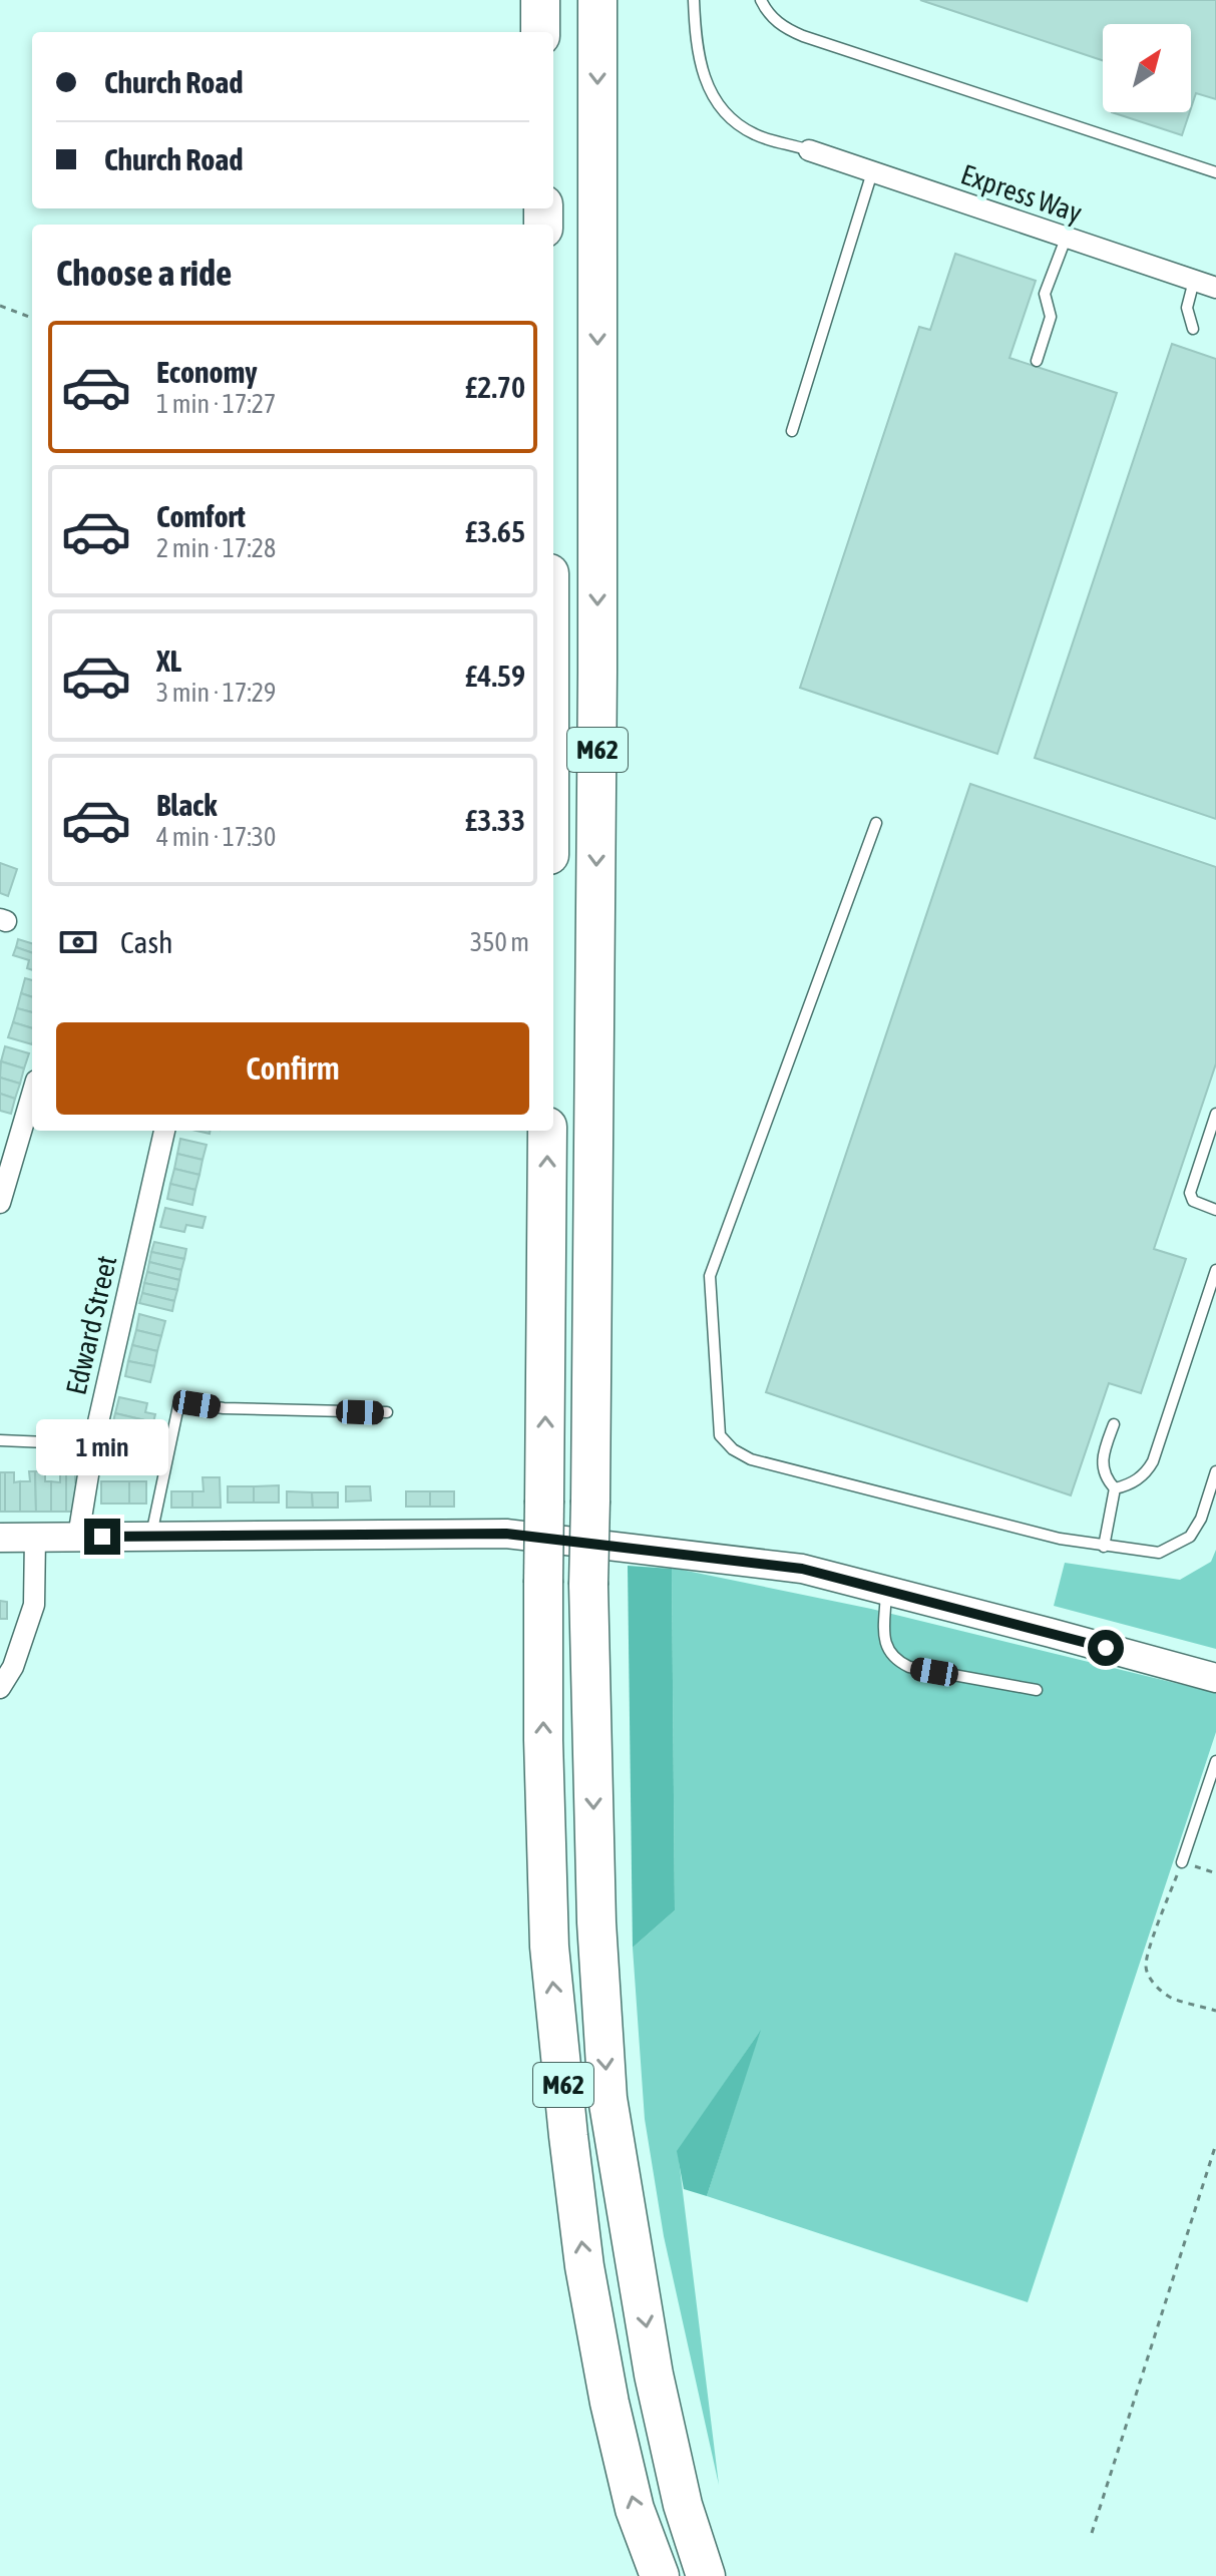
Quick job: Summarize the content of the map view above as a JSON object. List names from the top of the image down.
{
  "streets": {
    "highway": ["M62"],
    "street": ["Express Way", "Edward Street"]
  },
  "north": "top right",
  "page": {
    "banner": ["Church Road", "Church Road"],
    "heading": "Choose a ride",
    "list": [
      {
        "name": "Economy",
        "note": "1 min · 17:27",
        "value": "£2.70"
      },
      {
        "name": "Comfort",
        "note": "2 min · 17:28",
        "value": "£3.65"
      },
      {
        "name": "XL",
        "note": "3 min · 17:29",
        "value": "£4.59"
      },
      {
        "name": "Black",
        "note": "4 min · 17:30",
        "value": "£3.33"
      }
    ],
    "pay": ["Cash", "350 m"],
    "buttons": "Confirm",
    "bubble": "1 min"
  }
}
